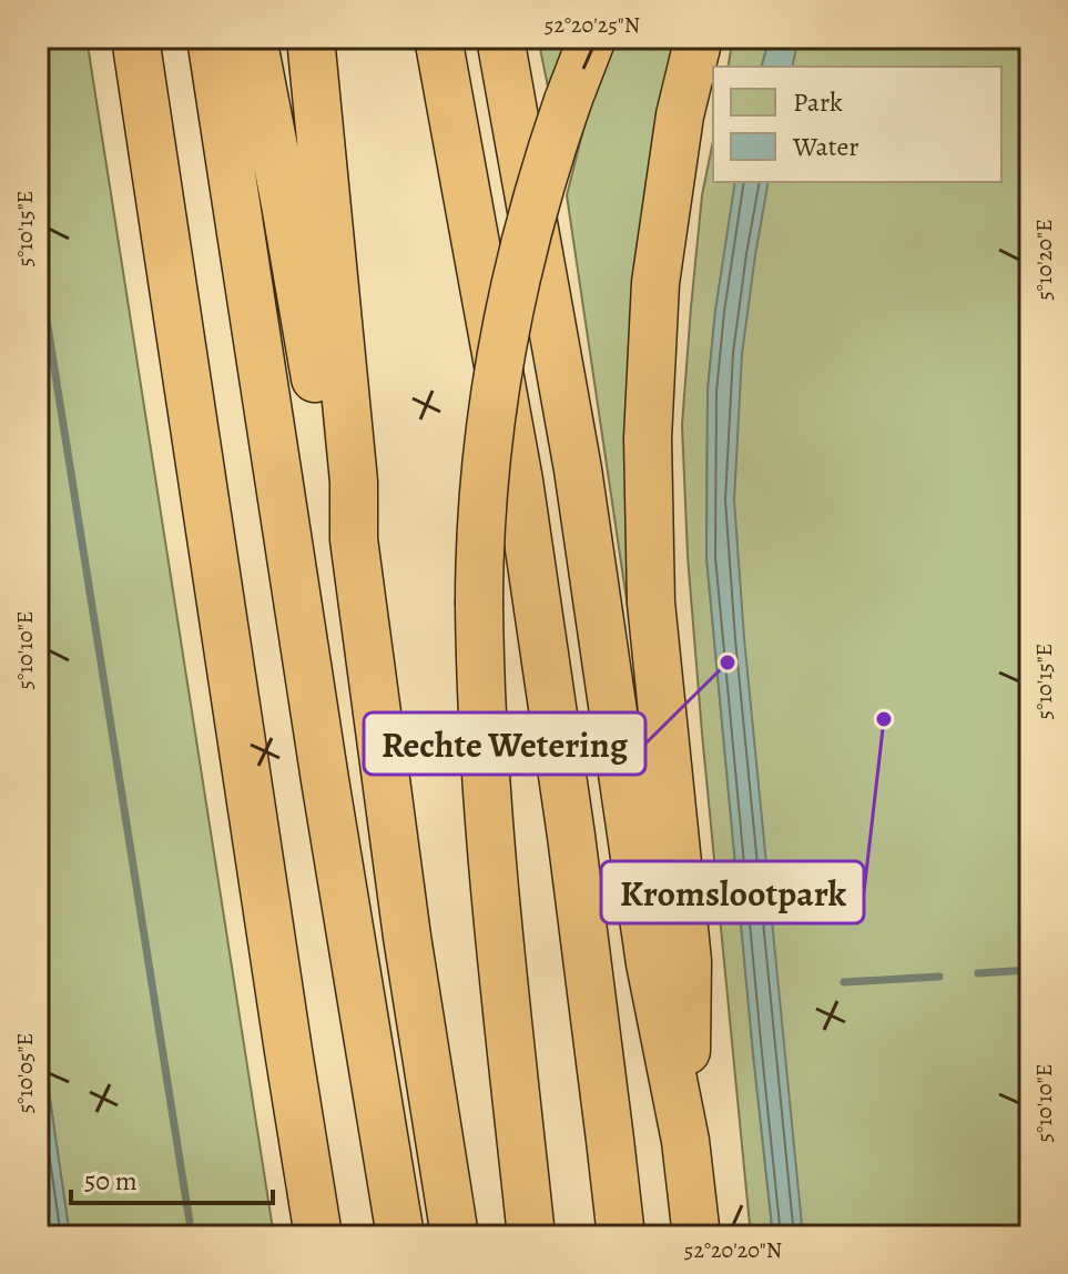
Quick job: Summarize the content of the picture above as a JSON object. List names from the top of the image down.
{
  "places": ["Rechte Wetering", "Kromslootpark"],
  "legend": ["Park", "Water"],
  "scale_bar": "50 m",
  "coordinates": [
    "52°20'25\"N",
    "5°10'15\"E",
    "5°10'20\"E",
    "5°10'10\"E",
    "5°10'05\"E",
    "52°20'20\"N"
  ]
}
